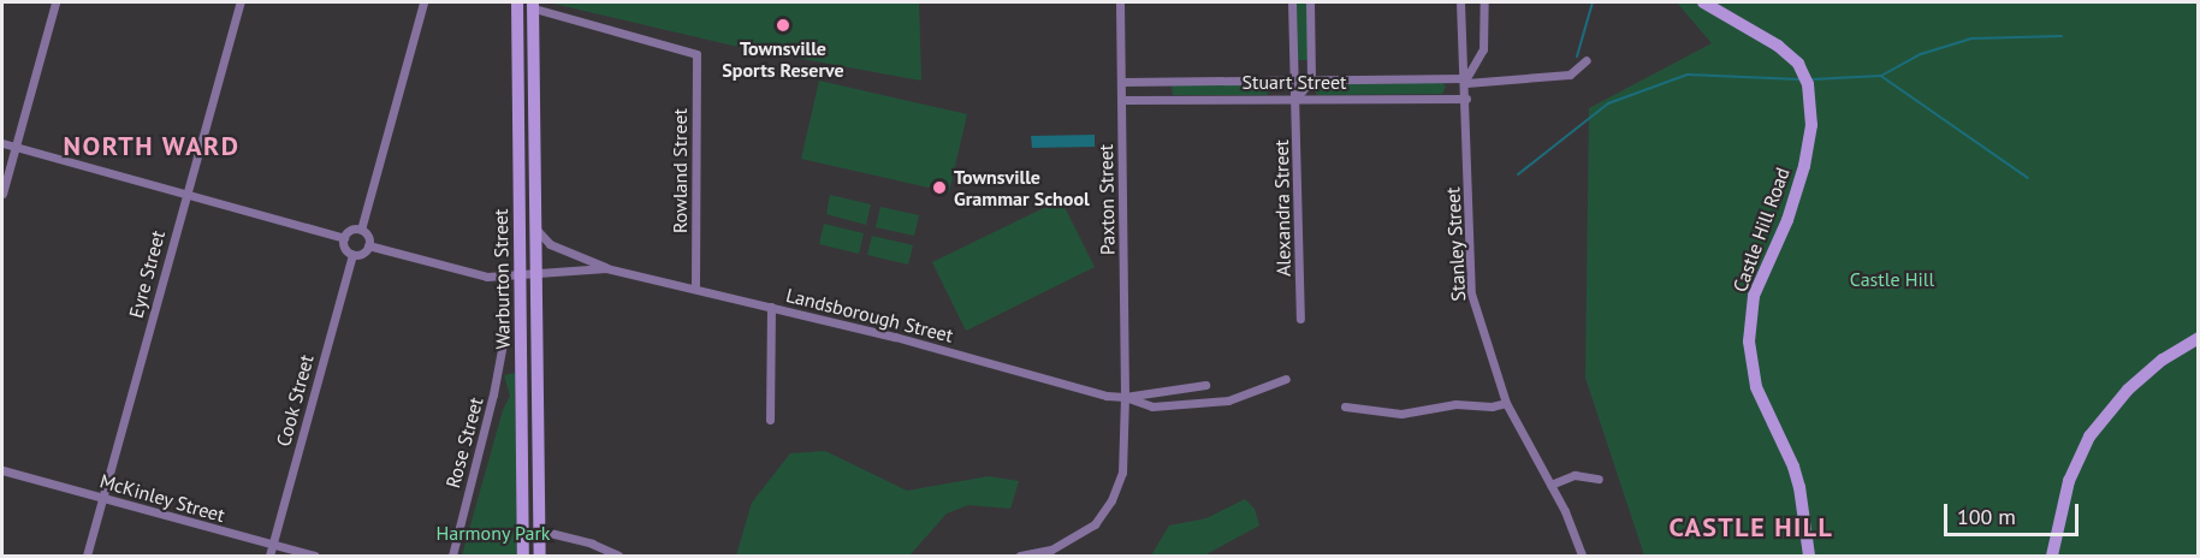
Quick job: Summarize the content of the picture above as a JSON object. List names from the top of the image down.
{
  "streets": {
    "main road": ["Castle Hill Road", "Warburton Street"],
    "street": [
      "Stuart Street",
      "Rowland Street",
      "Paxton Street",
      "Alexandra Street",
      "Stanley Street",
      "Eyre Street",
      "Landsborough Street",
      "Cook Street",
      "Rose Street",
      "McKinley Street"
    ]
  },
  "crossings": [
    ["Stuart Street", "Paxton Street"],
    ["Stuart Street", "Alexandra Street"],
    ["Stuart Street", "Stanley Street"],
    ["Rowland Street", "Warburton Street"],
    ["Rowland Street", "Landsborough Street"],
    ["Paxton Street", "Landsborough Street"],
    ["Eyre Street", "McKinley Street"],
    ["Warburton Street", "Landsborough Street"],
    ["Landsborough Street", "Cook Street"],
    ["Cook Street", "McKinley Street"]
  ],
  "districts": ["NORTH WARD", "CASTLE HILL"],
  "parks": ["Castle Hill", "Harmony Park"],
  "places": ["Townsville Sports Reserve", "Townsville Grammar School"],
  "scale_bar": "100 m"
}
